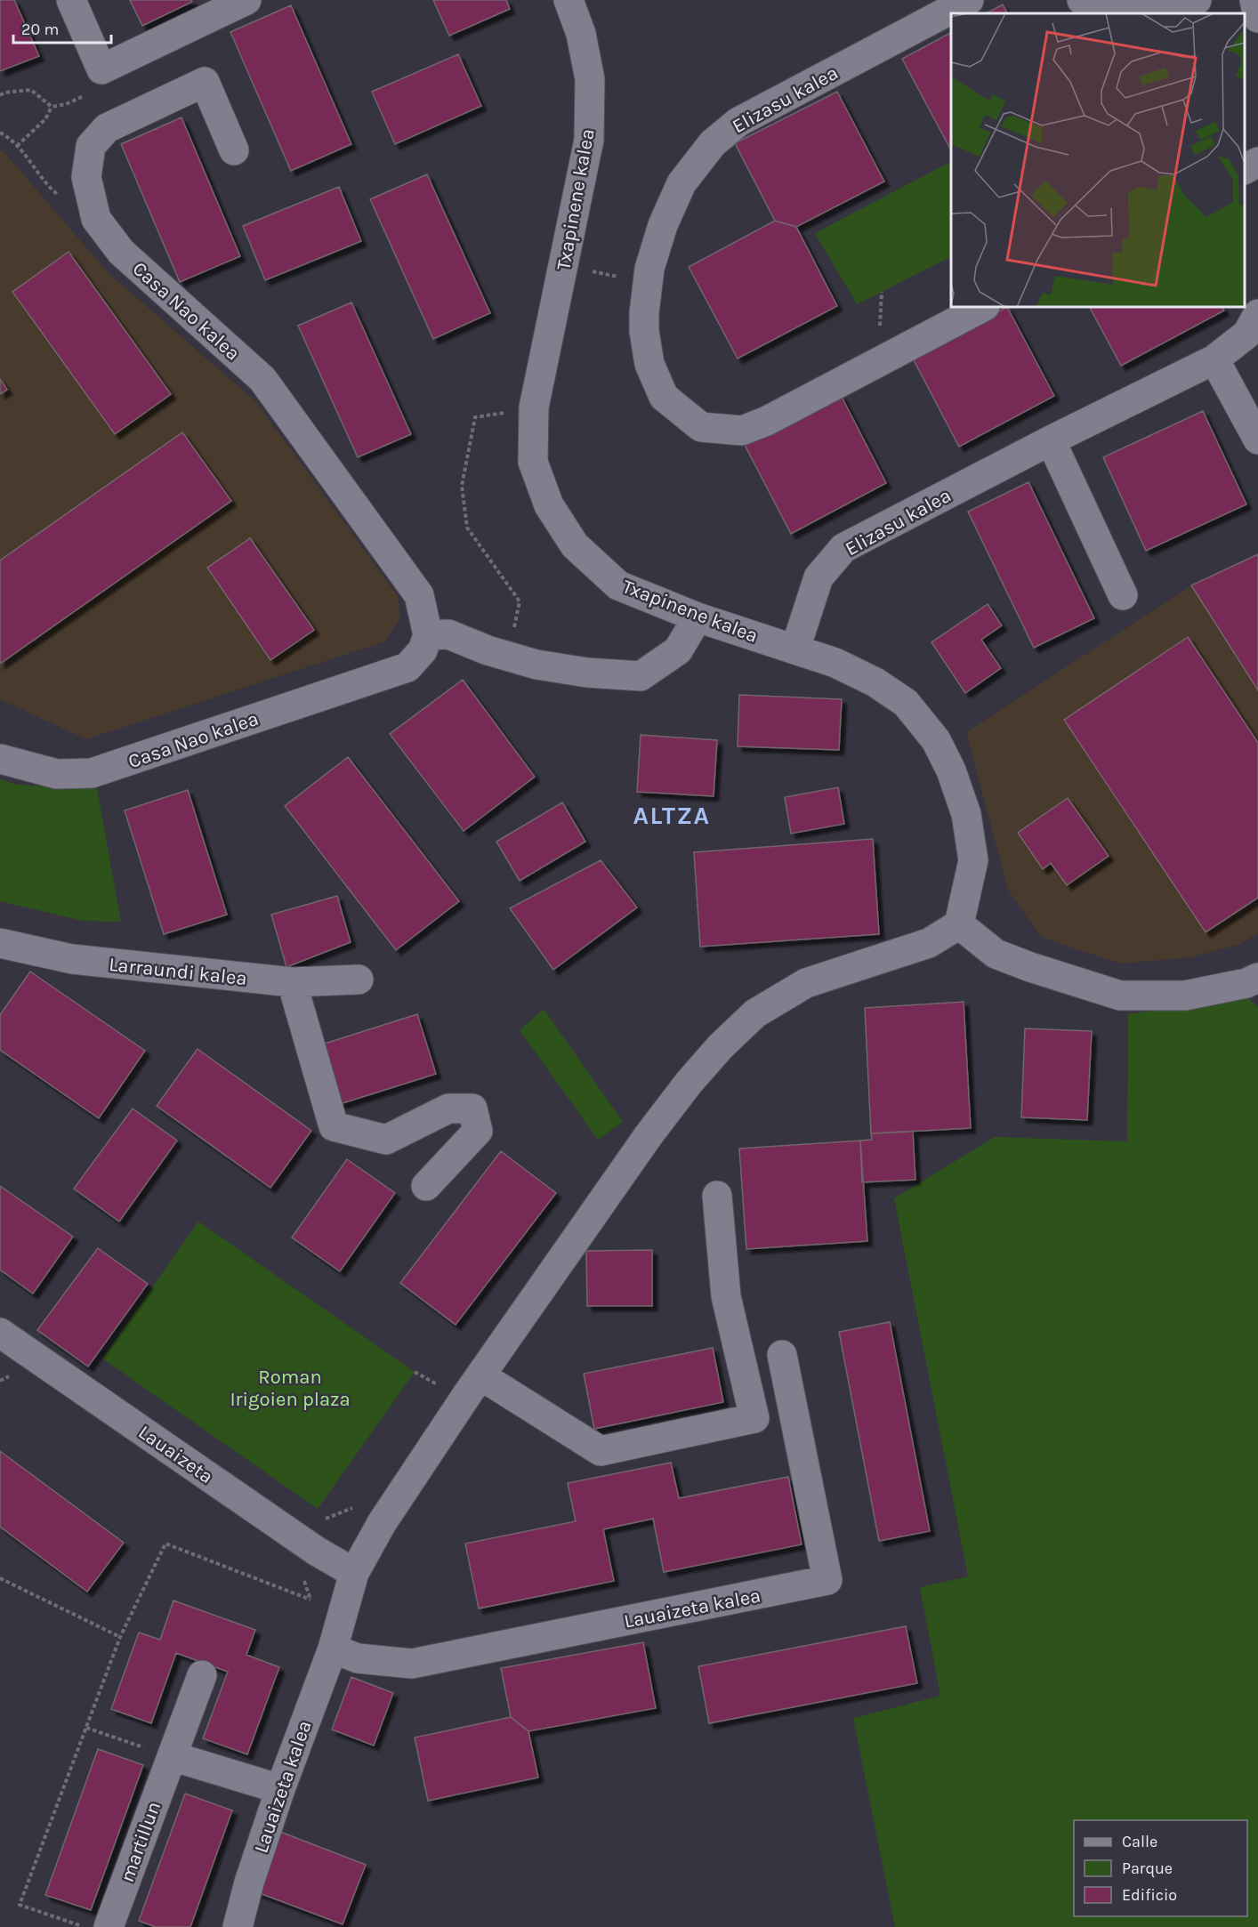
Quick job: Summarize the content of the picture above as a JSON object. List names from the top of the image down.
{
  "streets": {
    "street": [
      "Elizasu kalea",
      "Txapinene kalea",
      "Casa Nao kalea",
      "Larraundi kalea",
      "Lauaizeta",
      "Lauaizeta kalea",
      "martillun"
    ]
  },
  "crossings": [
    ["Elizasu kalea", "Txapinene kalea"],
    ["Txapinene kalea", "Lauaizeta kalea"],
    ["Lauaizeta", "Lauaizeta kalea"]
  ],
  "districts": ["ALTZA"],
  "parks": ["Roman Irigoien plaza"],
  "legend": ["Calle", "Parque", "Edificio"],
  "scale_bar": "20 m"
}
